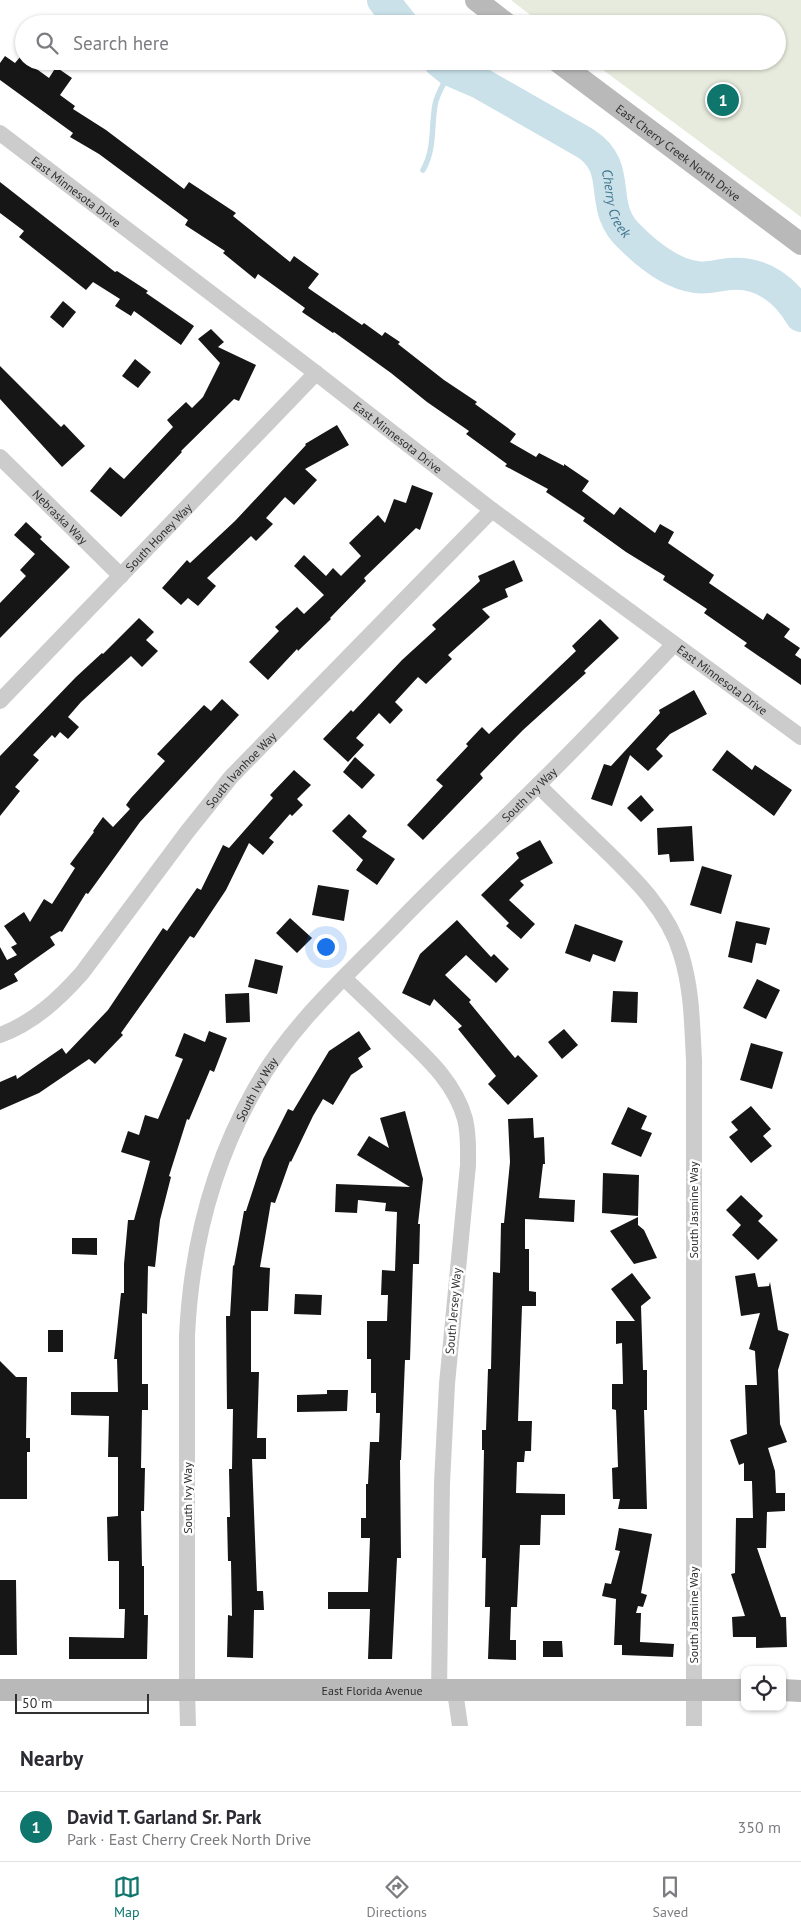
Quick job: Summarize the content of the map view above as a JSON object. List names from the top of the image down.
{
  "streets": {
    "street": [
      "East Cherry Creek North Drive",
      "East Minnesota Drive",
      "Nebraska Way",
      "South Honey Way",
      "South Ivanhoe Way",
      "South Ivy Way",
      "South Jasmine Way",
      "South Jersey Way",
      "East Florida Avenue"
    ]
  },
  "crossings": [
    ["East Minnesota Drive", "South Honey Way"],
    ["East Minnesota Drive", "South Ivanhoe Way"],
    ["East Minnesota Drive", "South Ivy Way"],
    ["Nebraska Way", "South Honey Way"],
    ["South Ivy Way", "South Jasmine Way"],
    ["South Ivy Way", "South Jersey Way"],
    ["South Ivy Way", "East Florida Avenue"],
    ["South Jasmine Way", "East Florida Avenue"],
    ["South Jersey Way", "East Florida Avenue"]
  ],
  "water": ["Cherry Creek"],
  "scale_bar": "50 m",
  "page": {
    "search": "Search here",
    "pins": "1",
    "scale": "50 m",
    "heading": "Nearby",
    "list": [
      {
        "mark": "1",
        "name": "David T. Garland Sr. Park",
        "note": "Park · East Cherry Creek North Drive",
        "value": "350 m"
      }
    ],
    "nav": ["Map", "Directions", "Saved"]
  }
}
